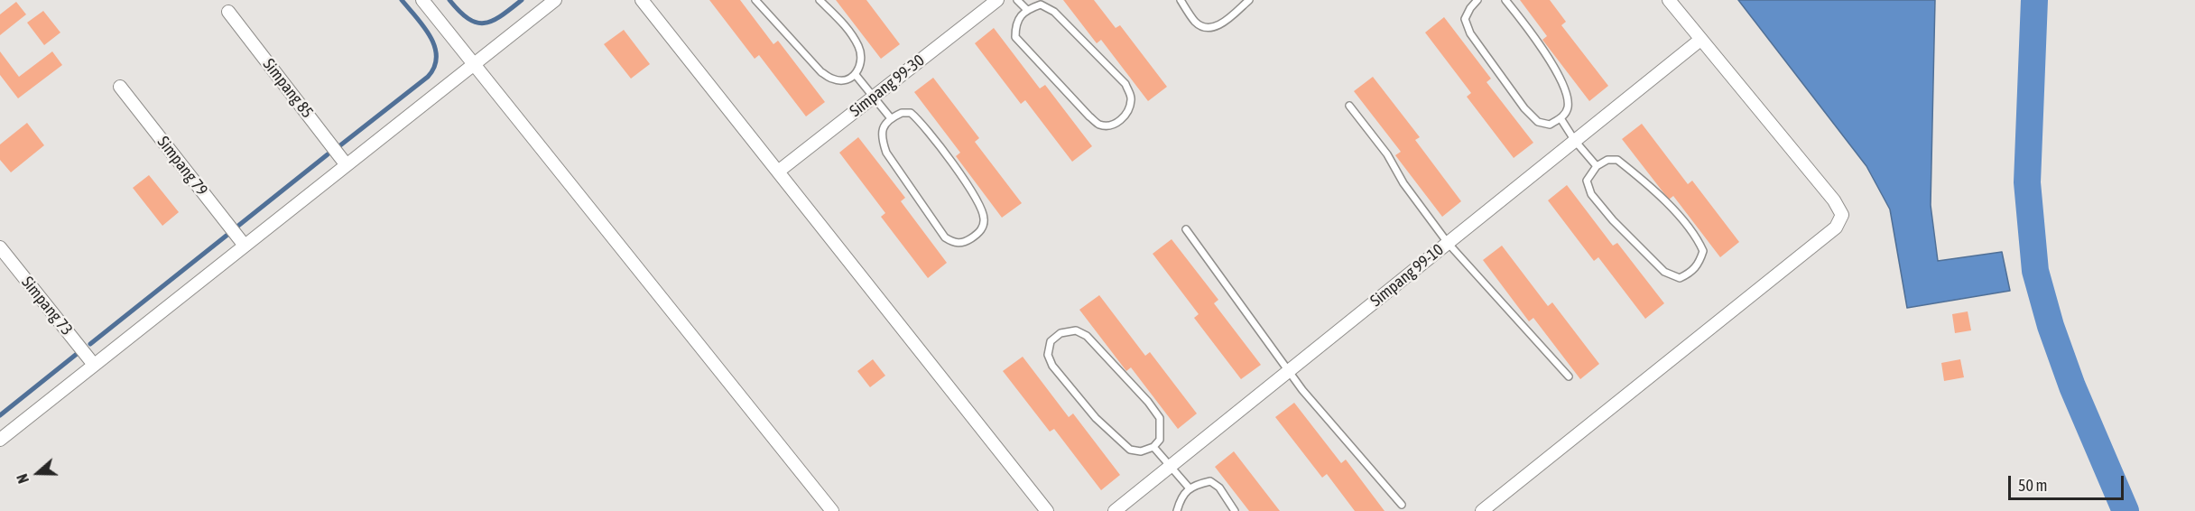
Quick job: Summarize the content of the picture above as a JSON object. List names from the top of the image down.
{
  "streets": {
    "street": [
      "Simpang 99-30",
      "Simpang 85",
      "Simpang 79",
      "Simpang 99-10",
      "Simpang 73"
    ]
  },
  "scale_bar": "50 m",
  "north": "left"
}
